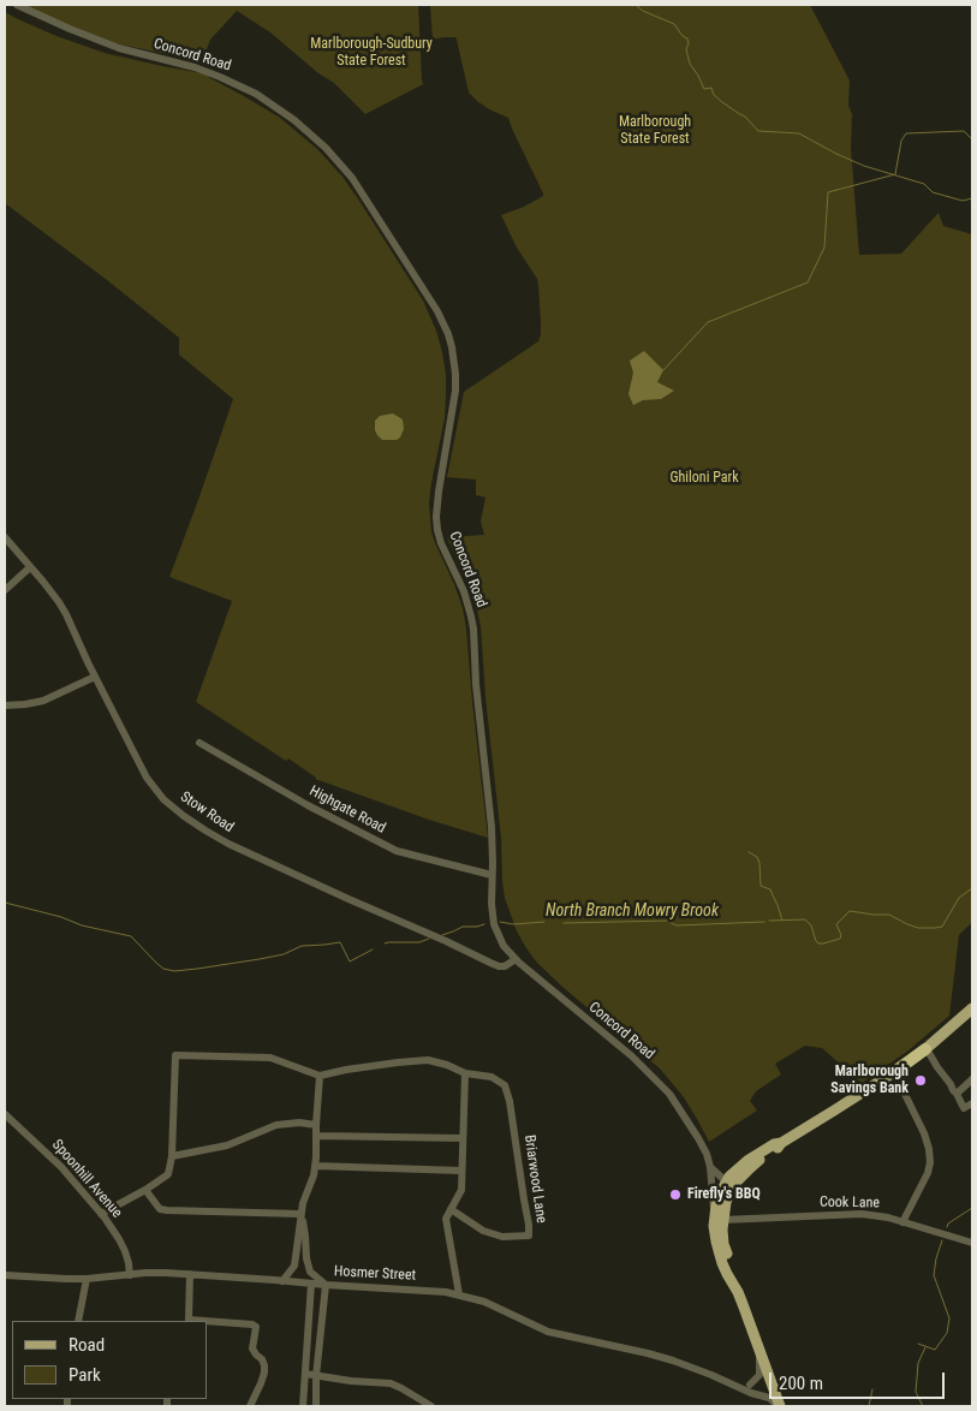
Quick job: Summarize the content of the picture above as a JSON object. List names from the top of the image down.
{
  "streets": {
    "street": [
      "Concord Road",
      "Highgate Road",
      "Stow Road",
      "Spoonhill Avenue",
      "Briarwood Lane",
      "Cook Lane",
      "Hosmer Street"
    ]
  },
  "crossings": [
    ["Concord Road", "Highgate Road"],
    ["Concord Road", "Stow Road"],
    ["Concord Road", "Cook Lane"],
    ["Spoonhill Avenue", "Hosmer Street"]
  ],
  "water": ["North Branch Mowry Brook"],
  "parks": ["Marlborough-Sudbury State Forest", "Marlborough State Forest", "Ghiloni Park"],
  "places": ["Marlborough Savings Bank", "Firefly's BBQ"],
  "legend": ["Road", "Park"],
  "scale_bar": "200 m"
}
